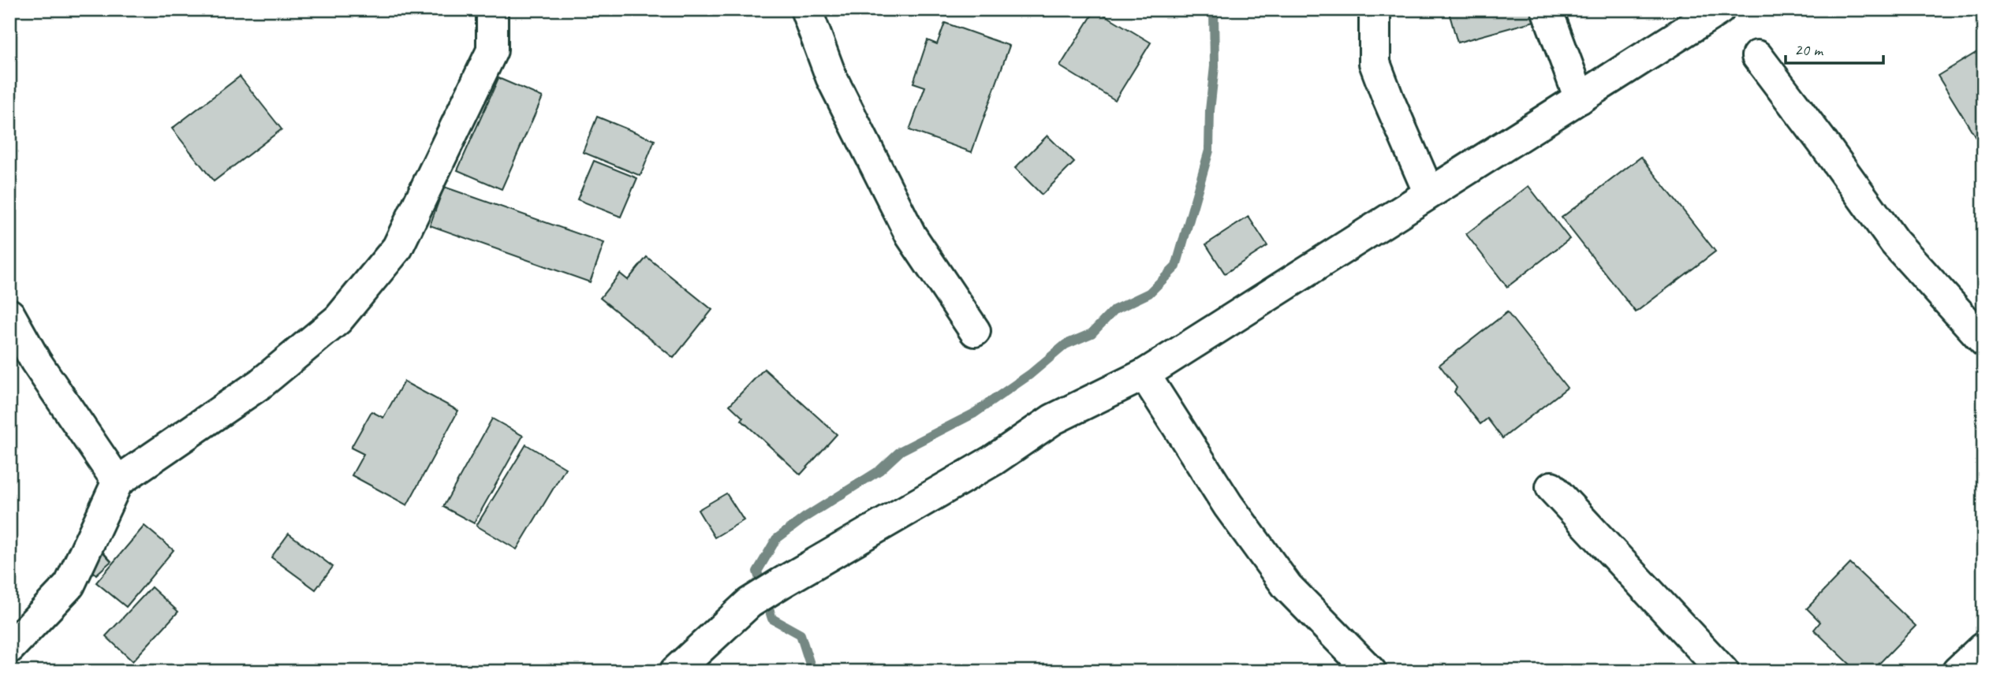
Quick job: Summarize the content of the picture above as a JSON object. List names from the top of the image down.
{
  "scale_bar": "20 m"
}
